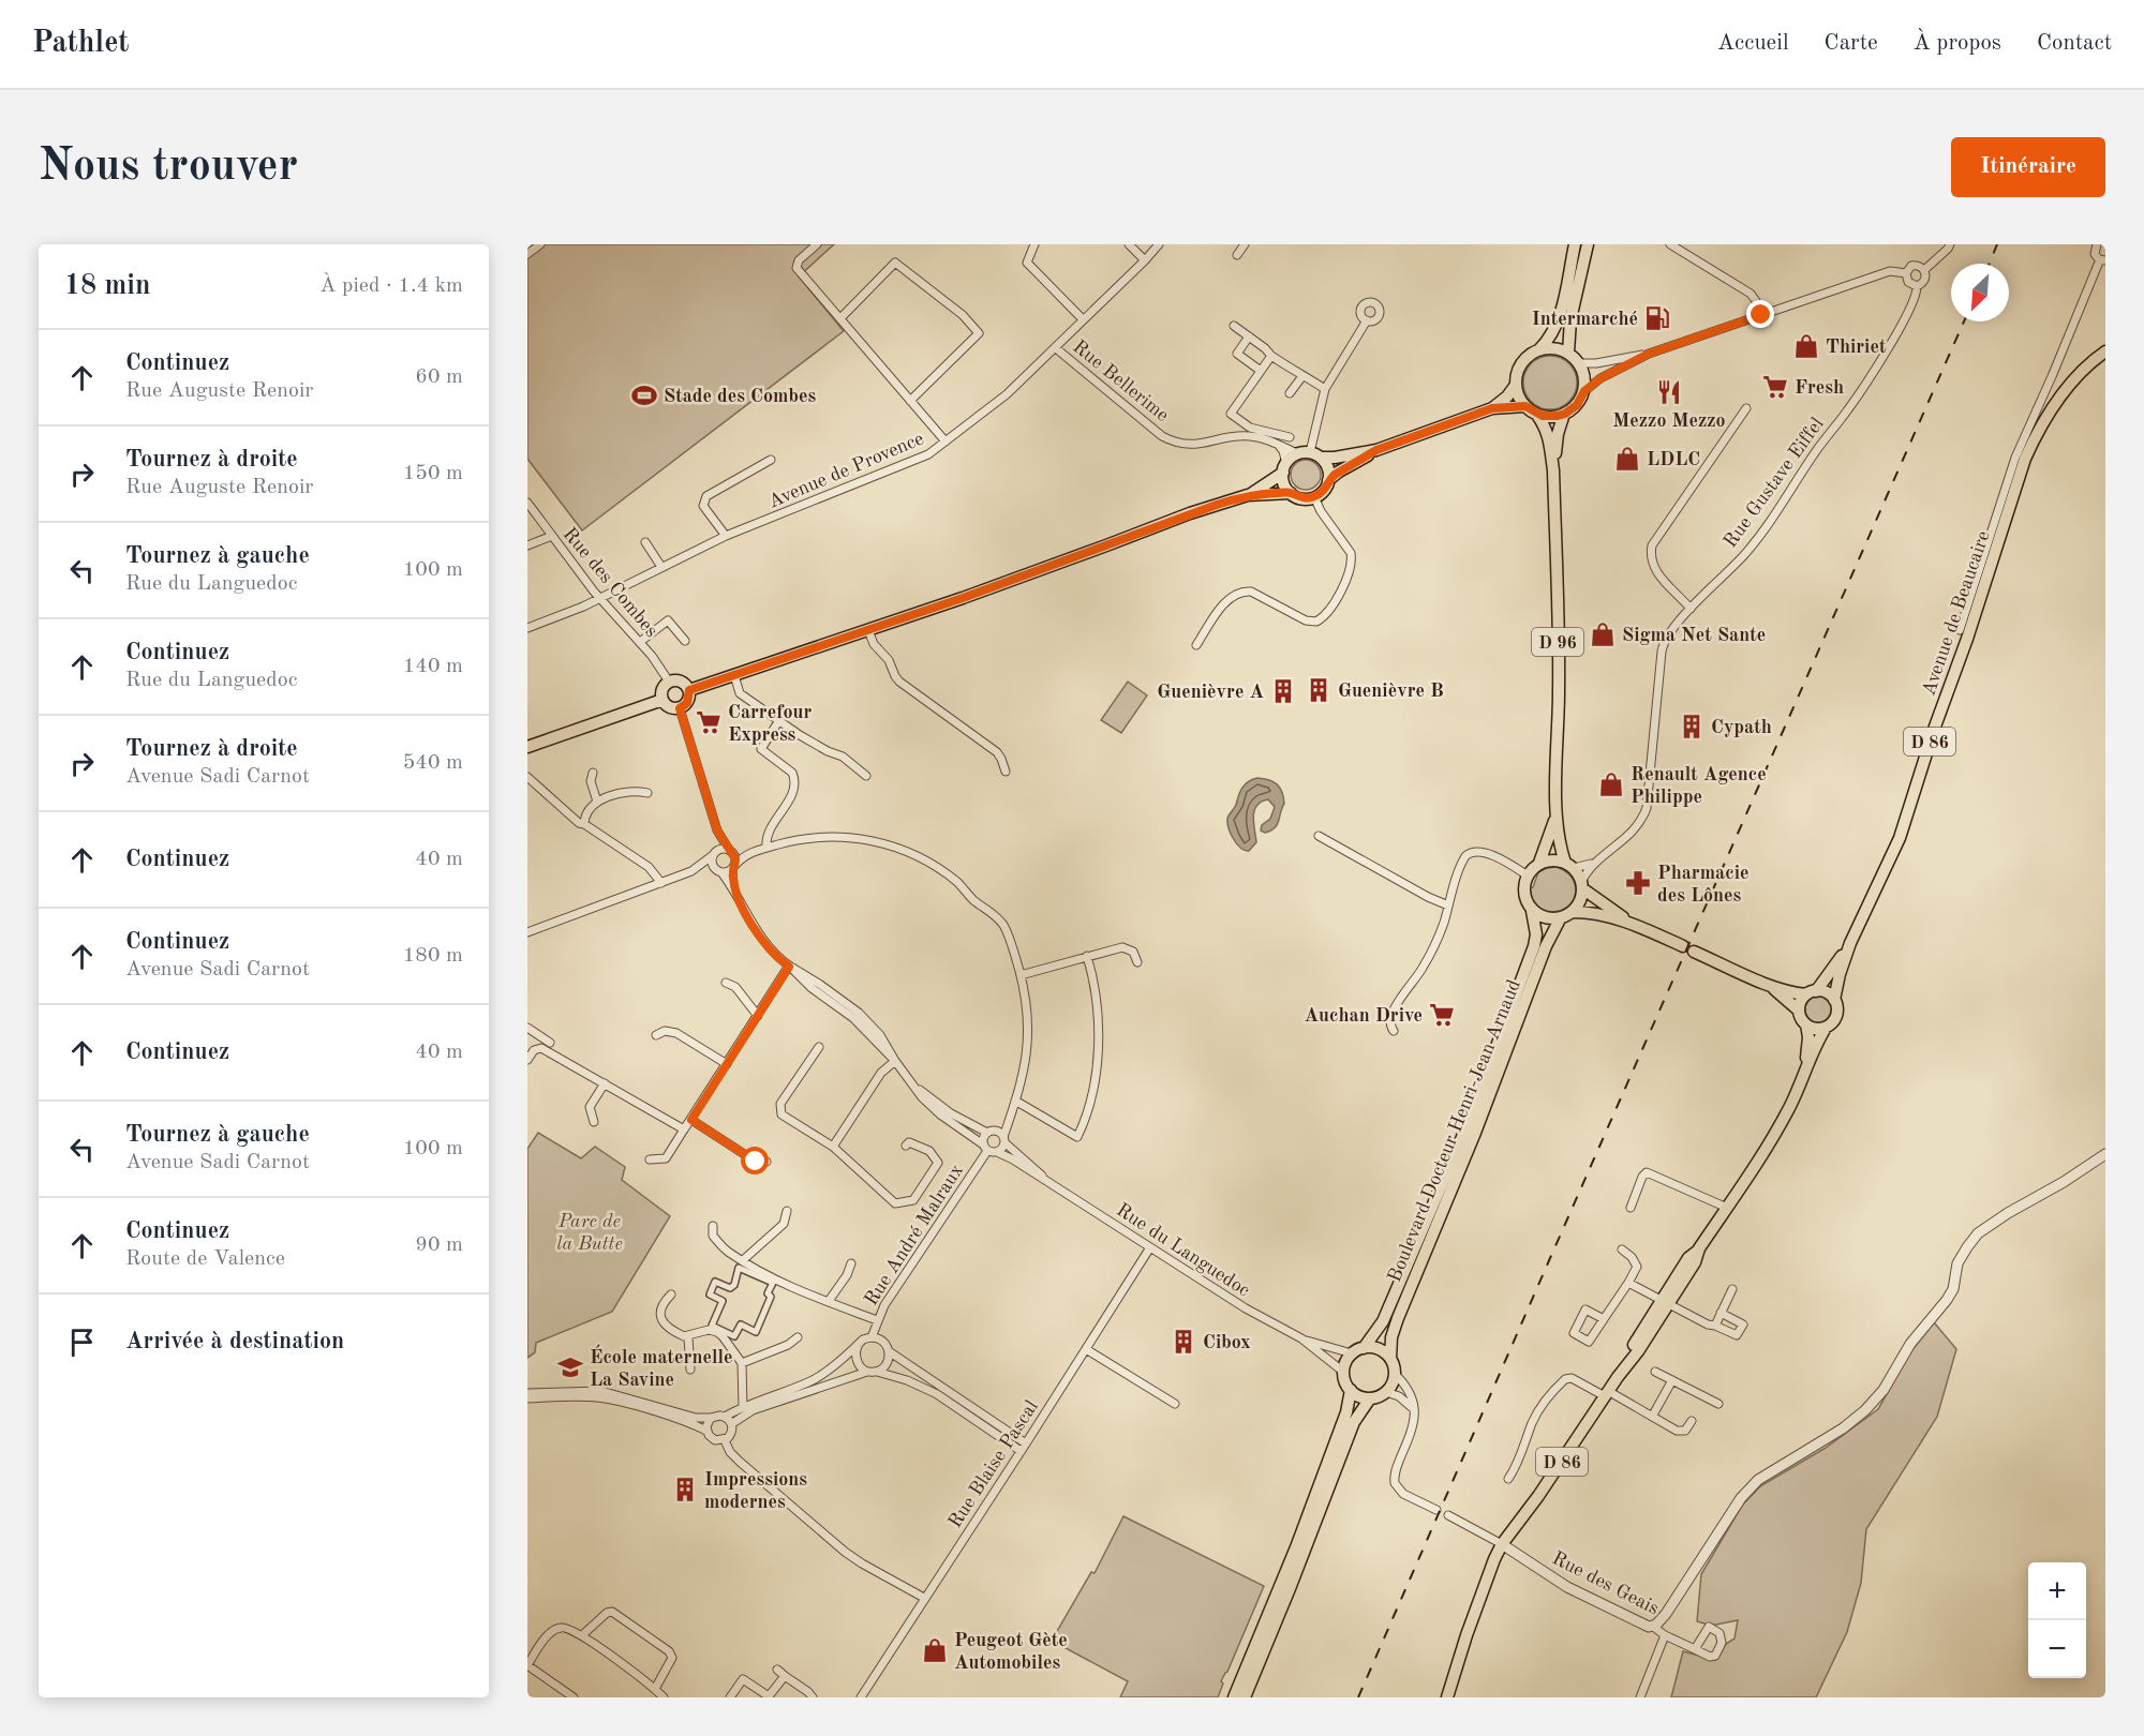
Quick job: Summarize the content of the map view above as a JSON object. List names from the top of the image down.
{
  "streets": {
    "main road": [
      "Avenue de Beaucaire",
      "D 96",
      "D 86",
      "Boulevard Docteur Henri-Jean Arnaud"
    ],
    "street": [
      "Rue Bellerime",
      "Avenue de Provence",
      "Rue Gustave Eiffel",
      "Rue des Combes",
      "Rue André Malraux",
      "Rue du Languedoc",
      "Rue Blaise Pascal",
      "Rue des Geais"
    ]
  },
  "crossings": [
    ["Rue Bellerime", "Avenue de Provence"],
    ["Avenue de Provence", "Rue des Combes"],
    ["Rue Gustave Eiffel", "D 96"],
    ["Rue Gustave Eiffel", "Boulevard Docteur Henri-Jean Arnaud"],
    ["Avenue de Beaucaire", "D 86"],
    ["D 96", "Boulevard Docteur Henri-Jean Arnaud"],
    ["D 86", "Rue des Geais"],
    ["Boulevard Docteur Henri-Jean Arnaud", "Rue du Languedoc"],
    ["Rue André Malraux", "Rue du Languedoc"],
    ["Rue du Languedoc", "Rue Blaise Pascal"]
  ],
  "parks": ["Parc de la Butte"],
  "places": {
    "fuel station": ["Intermarché"],
    "shop": [
      "Thiriet",
      "LDLC",
      "Sigma Net Sante",
      "Renault Agence Philippe",
      "Peugeot Gète Automobiles"
    ],
    "supermarket": ["Fresh", "Carrefour Express", "Auchan Drive"],
    "restaurant": ["Mezzo Mezzo"],
    "sports": ["Stade des Combes"],
    "building": [
      "Guenièvre B",
      "Guenièvre A",
      "Cypath",
      "Cibox",
      "Impressions modernes"
    ],
    "pharmacy": ["Pharmacie des Lônes"],
    "school or university": ["École maternelle La Savine"]
  },
  "north": "bottom left",
  "page": {
    "header": "Pathlet",
    "nav": [
      "Accueil",
      "Carte",
      "À propos",
      "Contact"
    ],
    "buttons": "Itinéraire",
    "title": "Nous trouver",
    "heading": ["18 min", "À pied · 1.4 km"],
    "list": [
      ["Continuez", "Rue Auguste Renoir", "60 m"],
      ["Tournez à droite", "Rue Auguste Renoir", "150 m"],
      ["Tournez à gauche", "Rue du Languedoc", "100 m"],
      ["Continuez", "Rue du Languedoc", "140 m"],
      ["Tournez à droite", "Avenue Sadi Carnot", "540 m"],
      ["Continuez", "40 m"],
      ["Continuez", "Avenue Sadi Carnot", "180 m"],
      ["Continuez", "40 m"],
      ["Tournez à gauche", "Avenue Sadi Carnot", "100 m"],
      ["Continuez", "Route de Valence", "90 m"],
      "Arrivée à destination"
    ],
    "map_buttons": ["+", "−"]
  }
}
